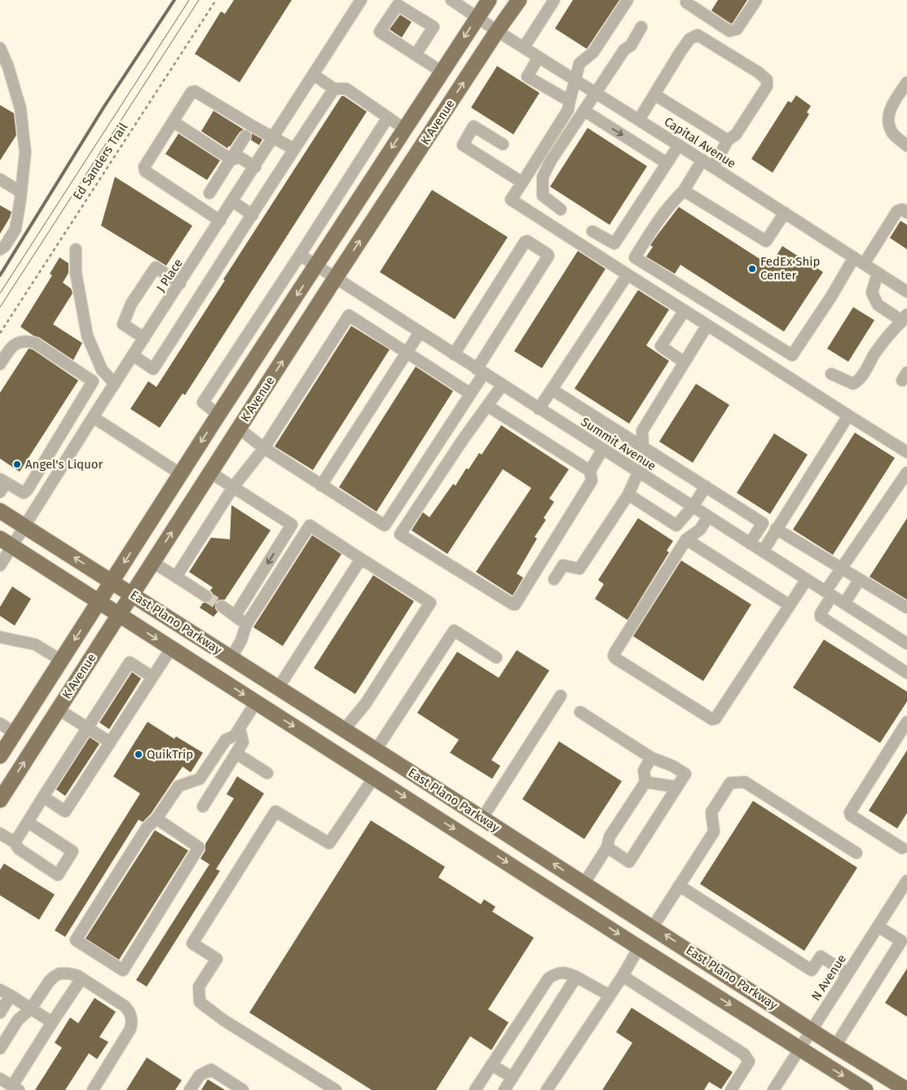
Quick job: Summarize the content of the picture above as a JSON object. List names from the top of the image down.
{
  "streets": {
    "main road": ["K Avenue", "East Plano Parkway"],
    "street": [
      "Capital Avenue",
      "J Place",
      "Summit Avenue",
      "N Avenue"
    ],
    "path": ["Ed Sanders Trail"]
  },
  "crossings": [
    ["K Avenue", "Capital Avenue"],
    ["K Avenue", "Summit Avenue"],
    ["K Avenue", "East Plano Parkway"],
    ["J Place", "East Plano Parkway"],
    ["East Plano Parkway", "N Avenue"]
  ],
  "places": ["FedEx Ship Center", "Angel's Liquor", "QuikTrip"]
}
